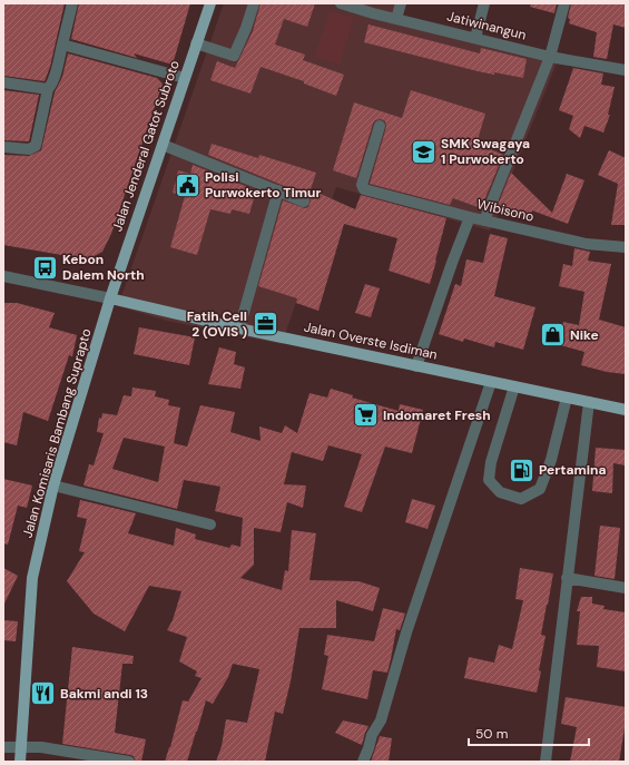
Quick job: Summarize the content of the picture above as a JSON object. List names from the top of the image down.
{
  "streets": {
    "main road": ["Jalan Jenderal Gatot Subroto", "Jalan Overste Isdiman", "Jalan Komisaris Bambang Suprapto"],
    "street": ["Jatiwinangun", "Wibisono"]
  },
  "crossings": [
    ["Jalan Jenderal Gatot Subroto", "Jalan Overste Isdiman"],
    ["Jalan Jenderal Gatot Subroto", "Jalan Komisaris Bambang Suprapto"],
    ["Jalan Overste Isdiman", "Jalan Komisaris Bambang Suprapto"]
  ],
  "places": {
    "school or university": ["SMK Swagaya 1 Purwokerto"],
    "public building": ["Polisi Purwokerto Timur"],
    "bus stop": ["Kebon Dalem North"],
    "office": ["Fatih Cell 2 (OVIS )"],
    "shop": ["Nike"],
    "supermarket": ["Indomaret Fresh"],
    "fuel station": ["Pertamina"],
    "restaurant": ["Bakmi andi 13"]
  },
  "scale_bar": "50 m"
}
